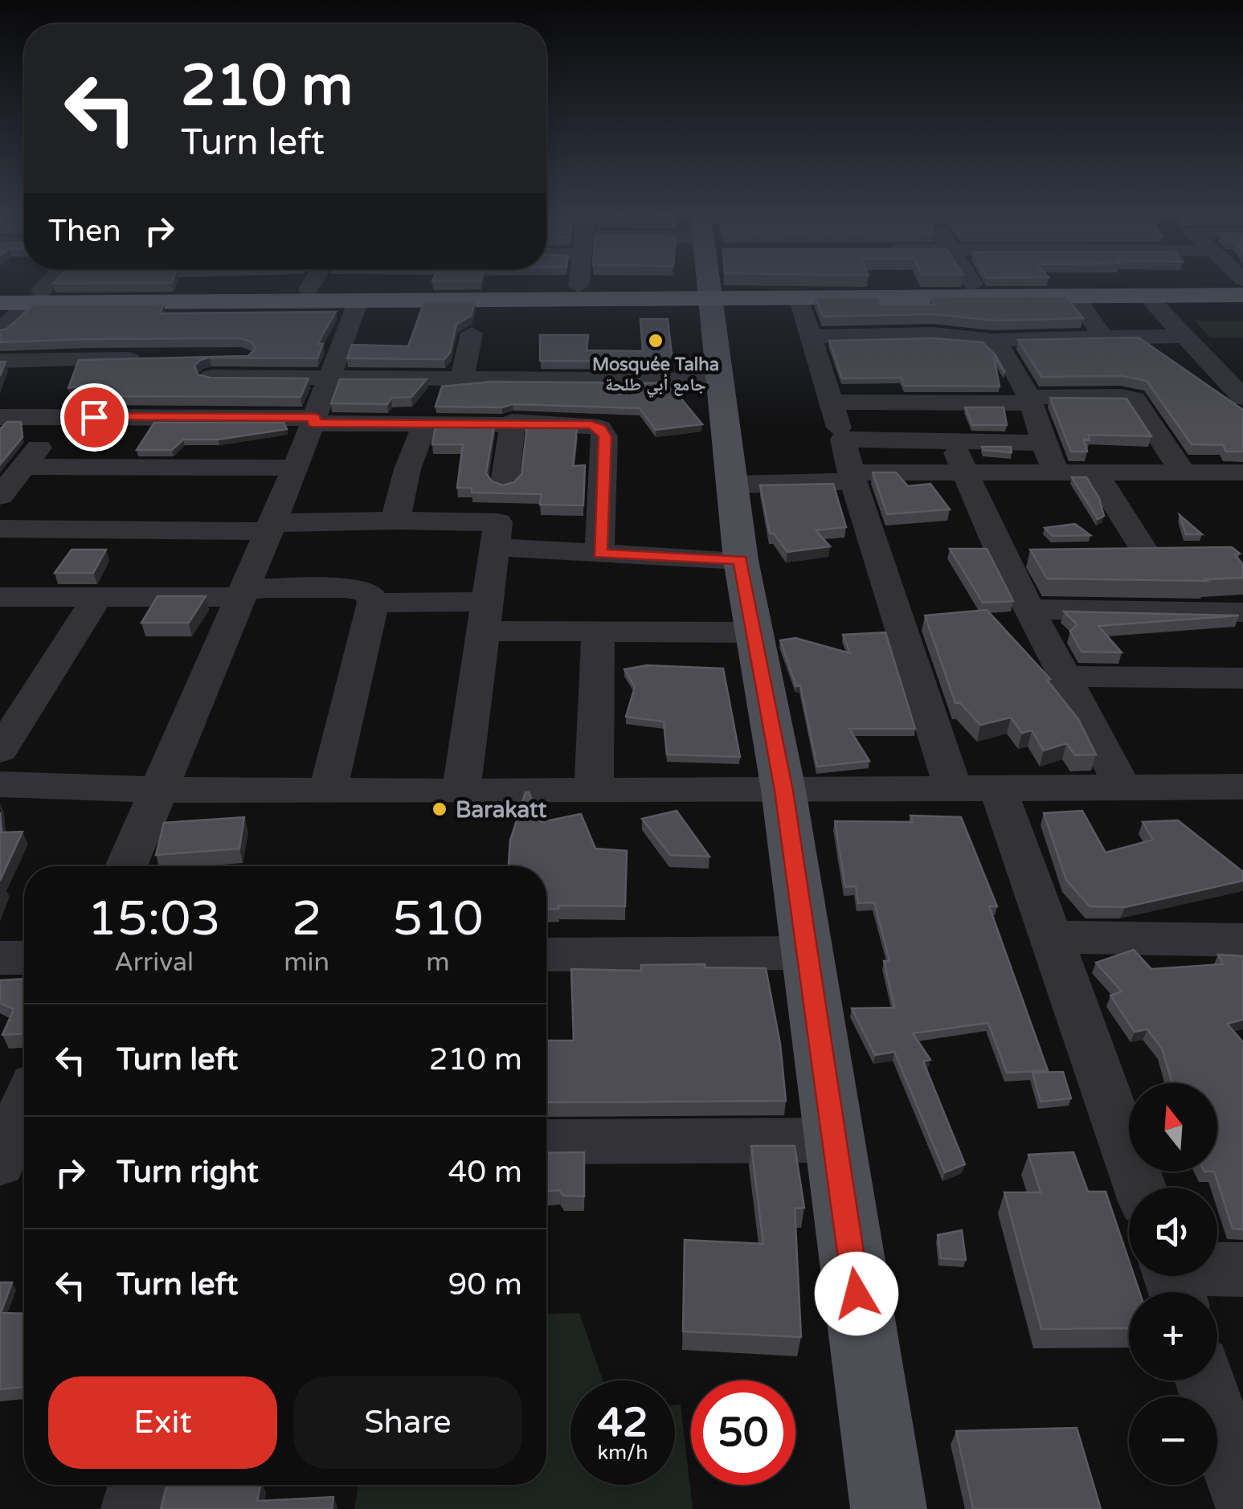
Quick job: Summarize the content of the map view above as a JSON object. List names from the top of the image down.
{
  "places": ["Mosquée Talha جامع أبي طلحة", "Barakatt"],
  "north": "top",
  "page": {
    "turn": ["210 m", "Turn left"],
    "then": "Then",
    "eta": [
      "15:03",
      "Arrival",
      "2",
      "min",
      "510",
      "m"
    ],
    "list": [
      {
        "name": "Turn left",
        "value": "210 m"
      },
      {
        "name": "Turn right",
        "value": "40 m"
      },
      {
        "name": "Turn left",
        "value": "90 m"
      }
    ],
    "map_buttons": ["+", "−"],
    "buttons": ["Exit", "Share"],
    "speed": "42 km/h",
    "limit": "50"
  }
}
